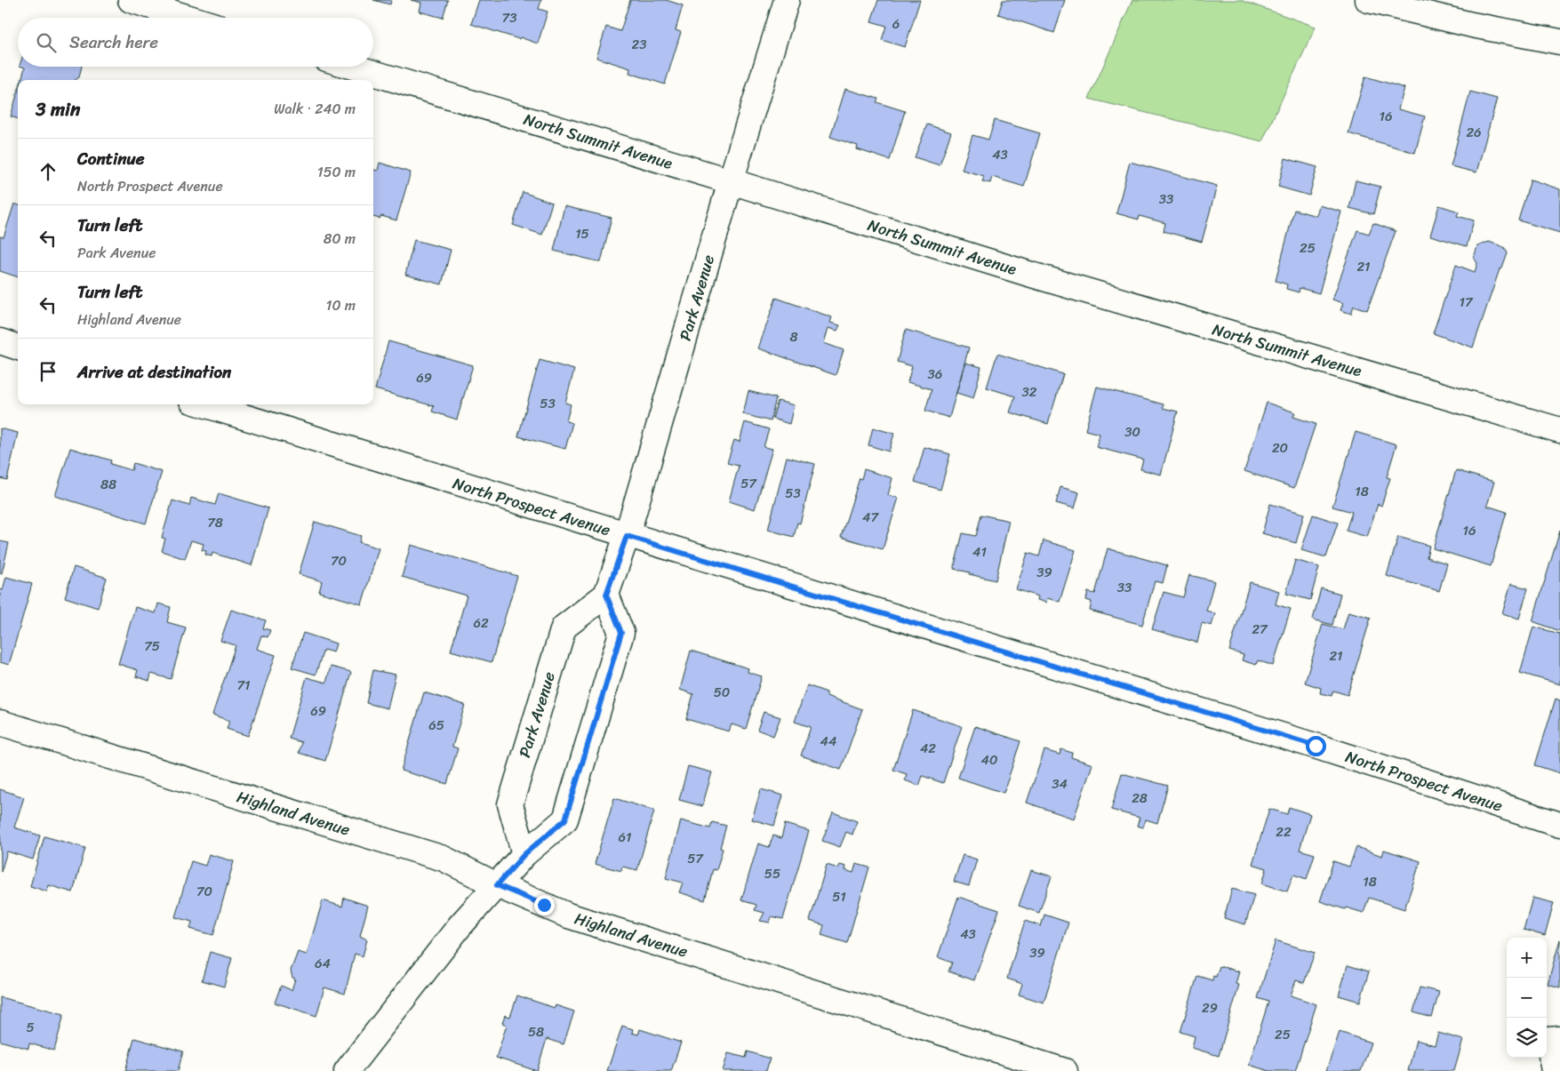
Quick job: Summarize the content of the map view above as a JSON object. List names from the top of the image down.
{
  "streets": {
    "street": [
      "North Summit Avenue",
      "Park Avenue",
      "North Prospect Avenue",
      "Highland Avenue"
    ]
  },
  "crossings": [
    ["North Summit Avenue", "Park Avenue"],
    ["Park Avenue", "North Prospect Avenue"]
  ],
  "house_numbers": [
    "73",
    "6",
    "23",
    "16",
    "26",
    "43",
    "33",
    "15",
    "25",
    "21",
    "17",
    "8",
    "36",
    "69",
    "32",
    "53",
    "30",
    "20",
    "57",
    "88",
    "18",
    "53",
    "47",
    "78",
    "16",
    "41",
    "70",
    "39",
    "33",
    "62",
    "27",
    "75",
    "21",
    "71",
    "50",
    "69",
    "65",
    "44",
    "42",
    "40",
    "34",
    "28",
    "22",
    "61",
    "57",
    "55",
    "18",
    "70",
    "51",
    "43",
    "39",
    "64",
    "29",
    "5",
    "58",
    "25"
  ],
  "page": {
    "search": "Search here",
    "heading": ["3 min", "Walk · 240 m"],
    "list": [
      ["Continue", "North Prospect Avenue", "150 m"],
      ["Turn left", "Park Avenue", "80 m"],
      ["Turn left", "Highland Avenue", "10 m"],
      "Arrive at destination"
    ],
    "map_buttons": ["+", "−"]
  }
}
